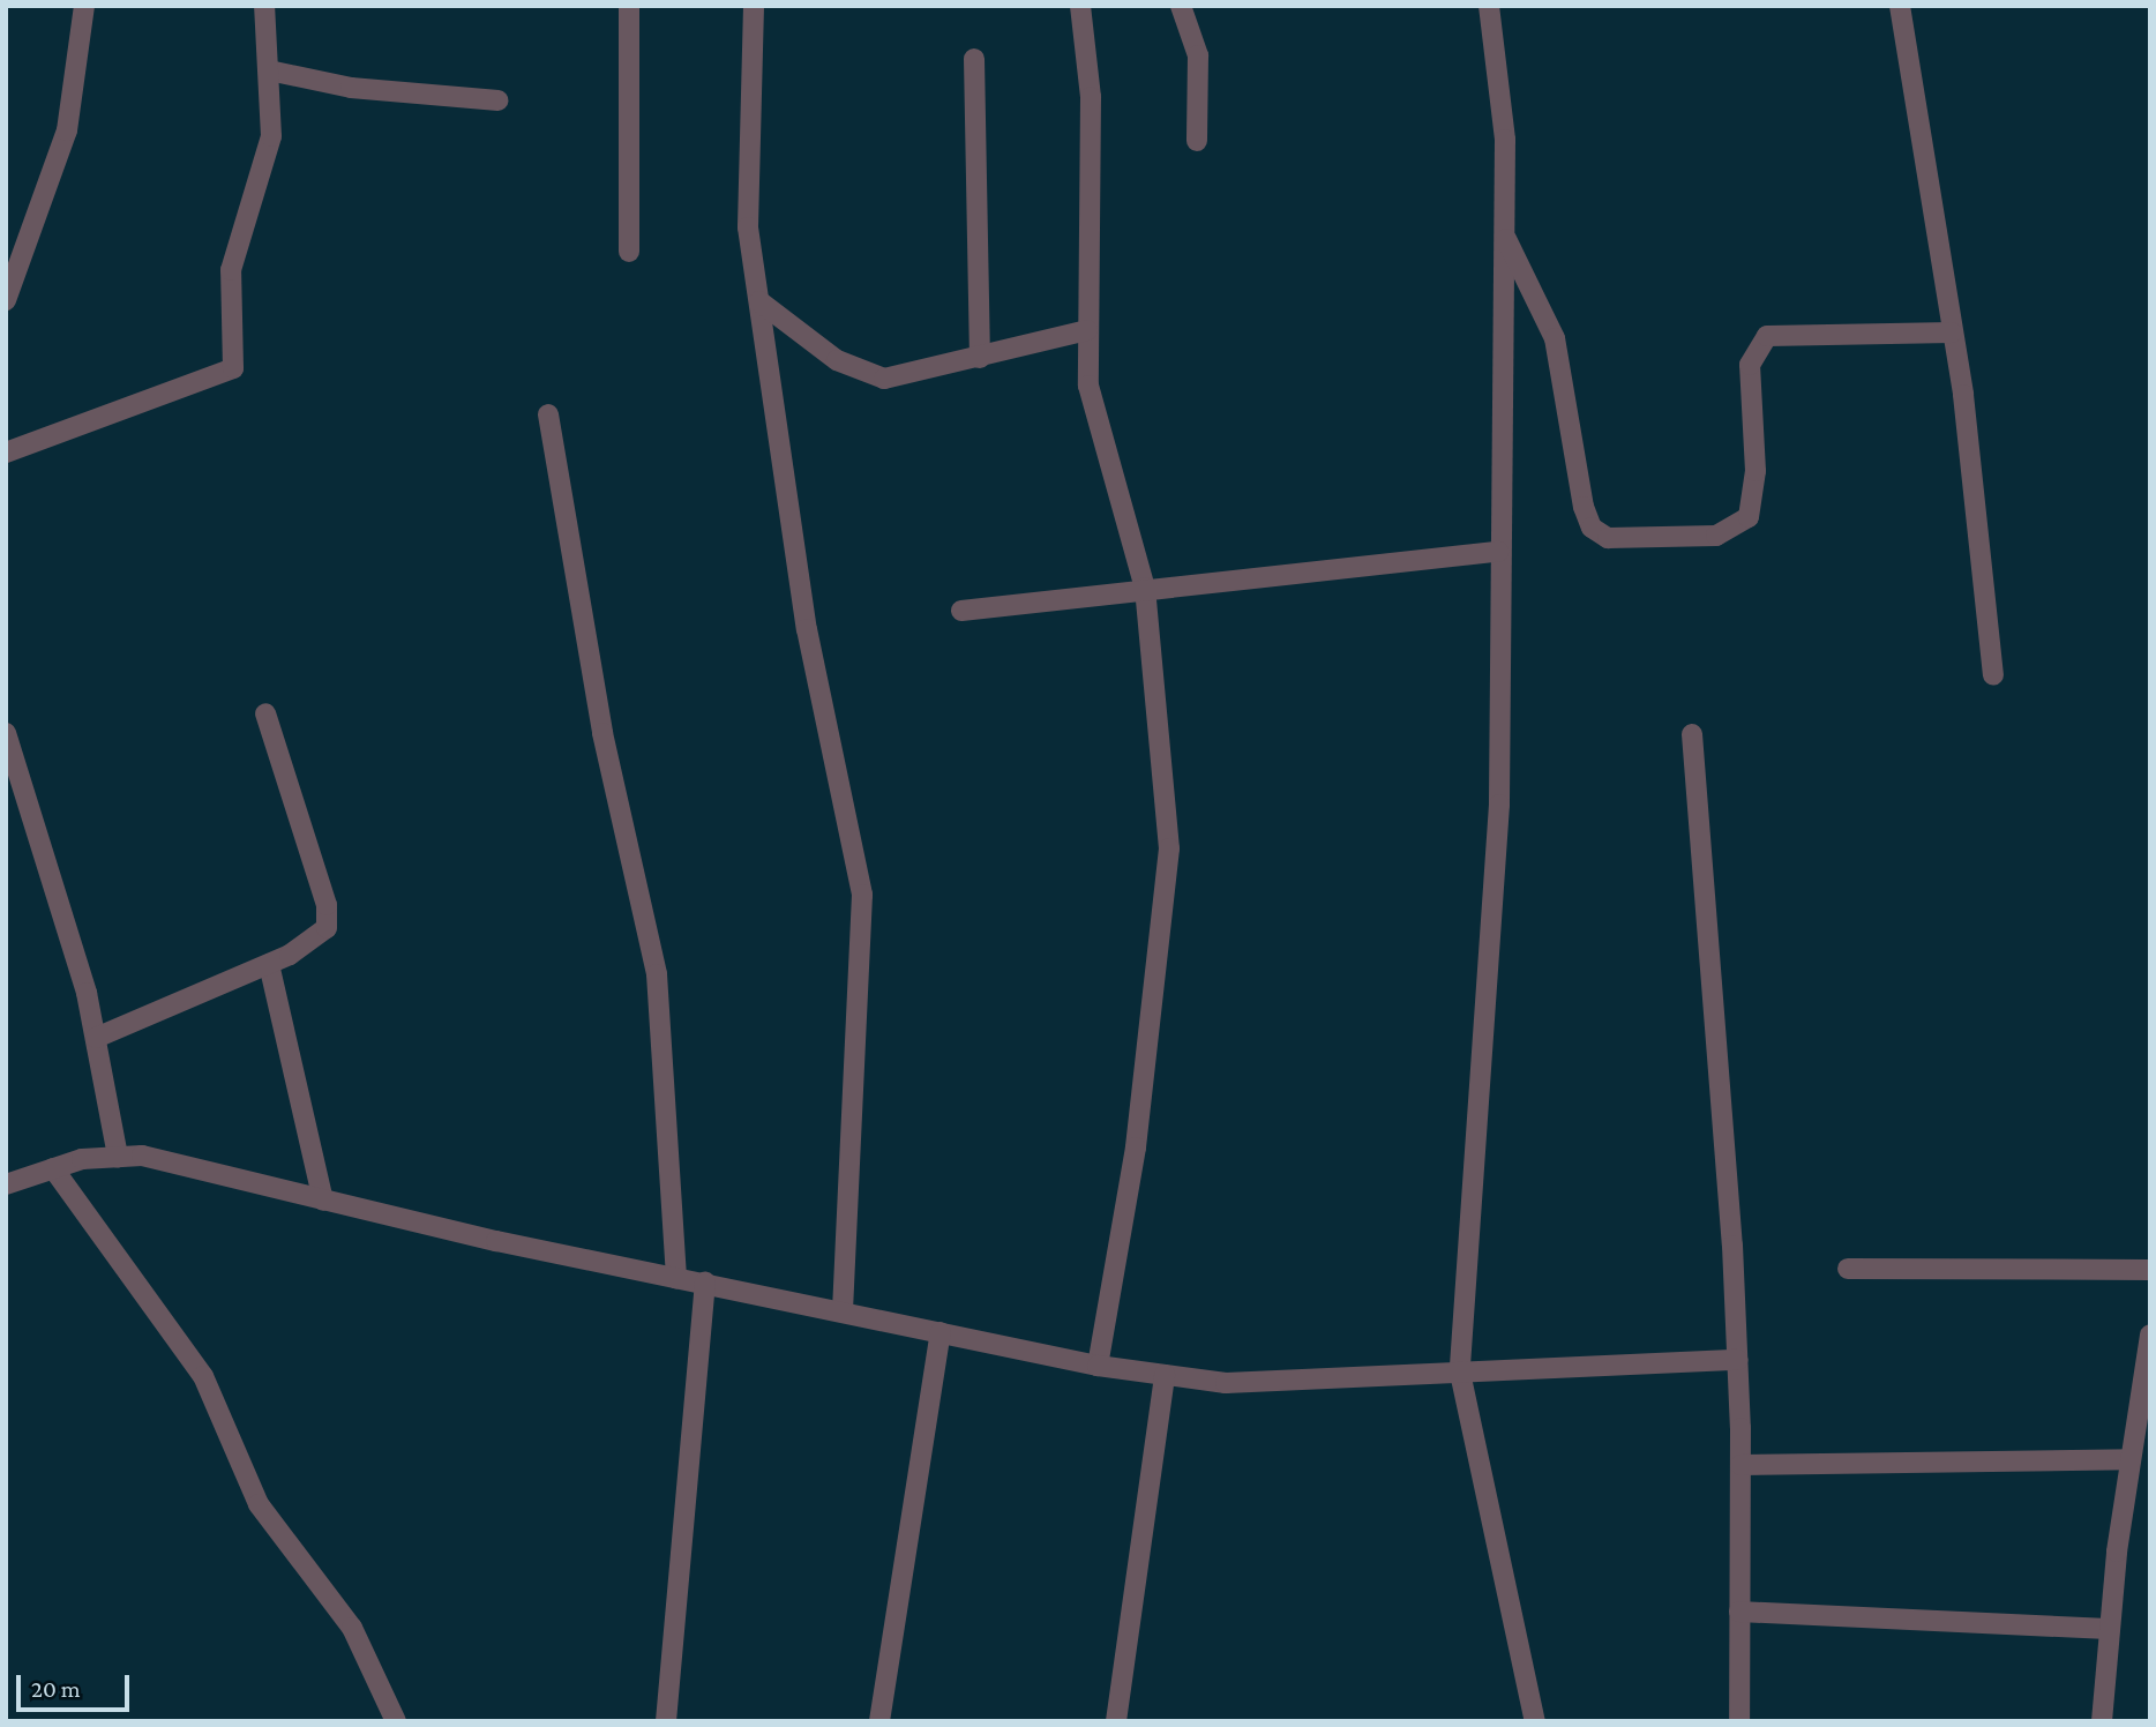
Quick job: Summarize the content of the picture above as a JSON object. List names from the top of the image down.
{
  "scale_bar": "20 m"
}
